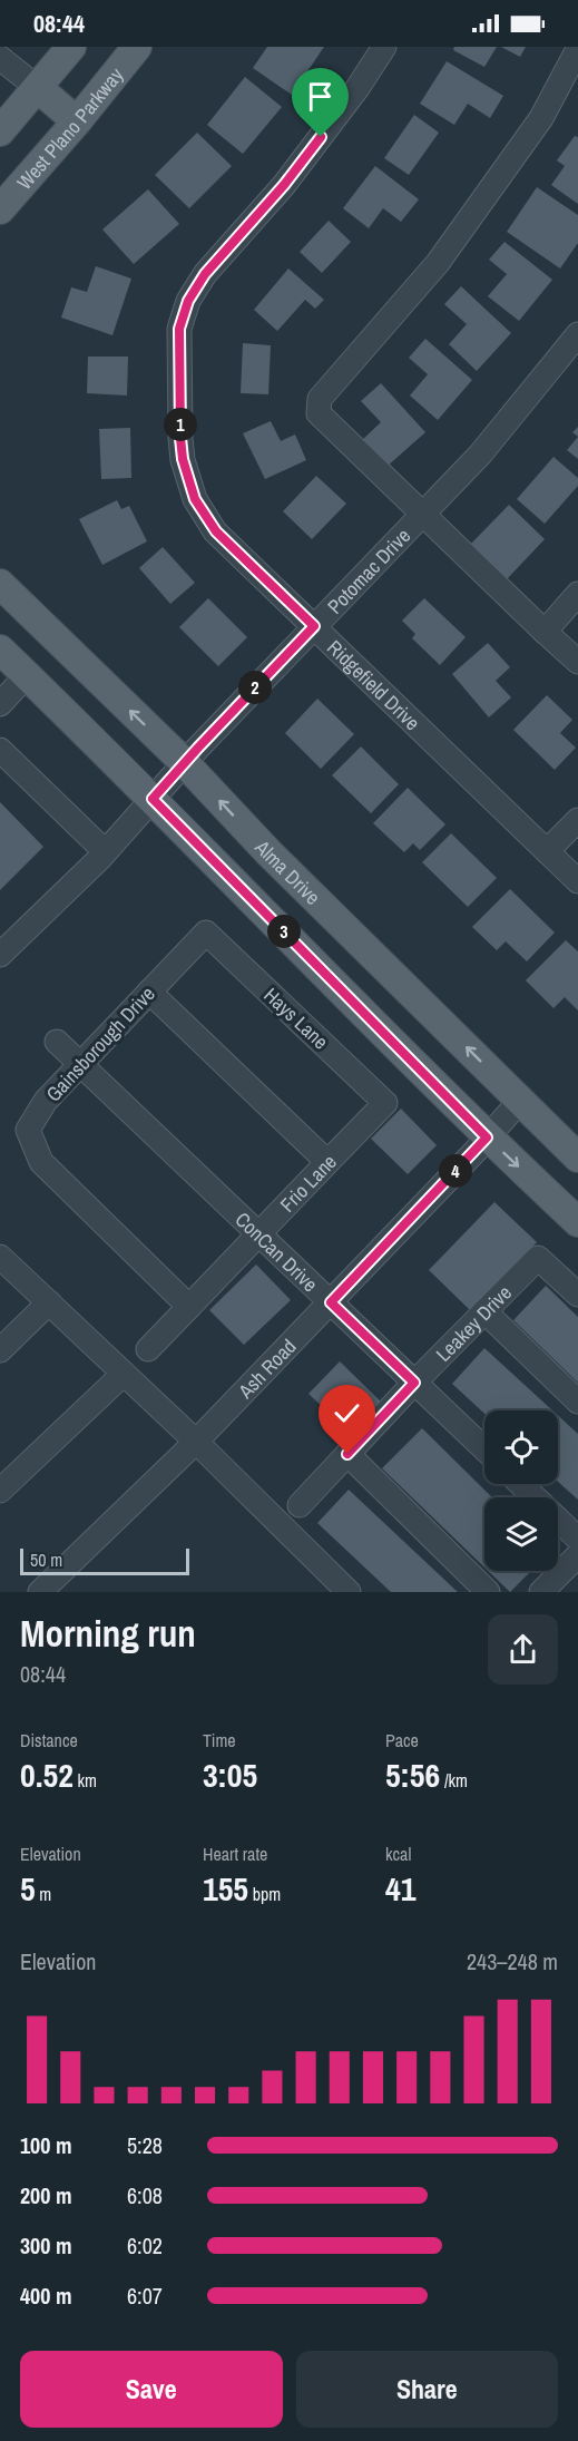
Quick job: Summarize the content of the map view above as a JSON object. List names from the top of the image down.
{
  "streets": {
    "main road": ["West Plano Parkway", "Alma Drive"],
    "street": [
      "Potomac Drive",
      "Ridgefield Drive",
      "Hays Lane",
      "Gainsborough Drive",
      "Frio Lane",
      "ConCan Drive",
      "Leakey Drive",
      "Ash Road"
    ]
  },
  "crossings": [
    ["Potomac Drive", "Ridgefield Drive"],
    ["Potomac Drive", "Alma Drive"],
    ["Alma Drive", "Ash Road"],
    ["Hays Lane", "Gainsborough Drive"],
    ["Hays Lane", "Frio Lane"],
    ["Gainsborough Drive", "Frio Lane"],
    ["Gainsborough Drive", "ConCan Drive"],
    ["Frio Lane", "ConCan Drive"],
    ["ConCan Drive", "Leakey Drive"],
    ["ConCan Drive", "Ash Road"]
  ],
  "scale_bar": "50 m",
  "page": {
    "status": "08:44",
    "pins": [
      "1",
      "2",
      "3",
      "4"
    ],
    "scale": "50 m",
    "heading": ["Morning run", "08:44"],
    "stats": [
      ["Distance", "0.52 km"],
      ["Time", "3:05"],
      ["Pace", "5:56 /km"],
      ["Elevation", "5 m"],
      ["Heart rate", "155 bpm"],
      ["kcal", "41"]
    ],
    "chart": ["Elevation", "243–248 m"],
    "list": [
      {
        "name": "100 m",
        "note": "5:28"
      },
      {
        "name": "200 m",
        "note": "6:08"
      },
      {
        "name": "300 m",
        "note": "6:02"
      },
      {
        "name": "400 m",
        "note": "6:07"
      }
    ],
    "buttons": ["Save", "Share"]
  }
}
